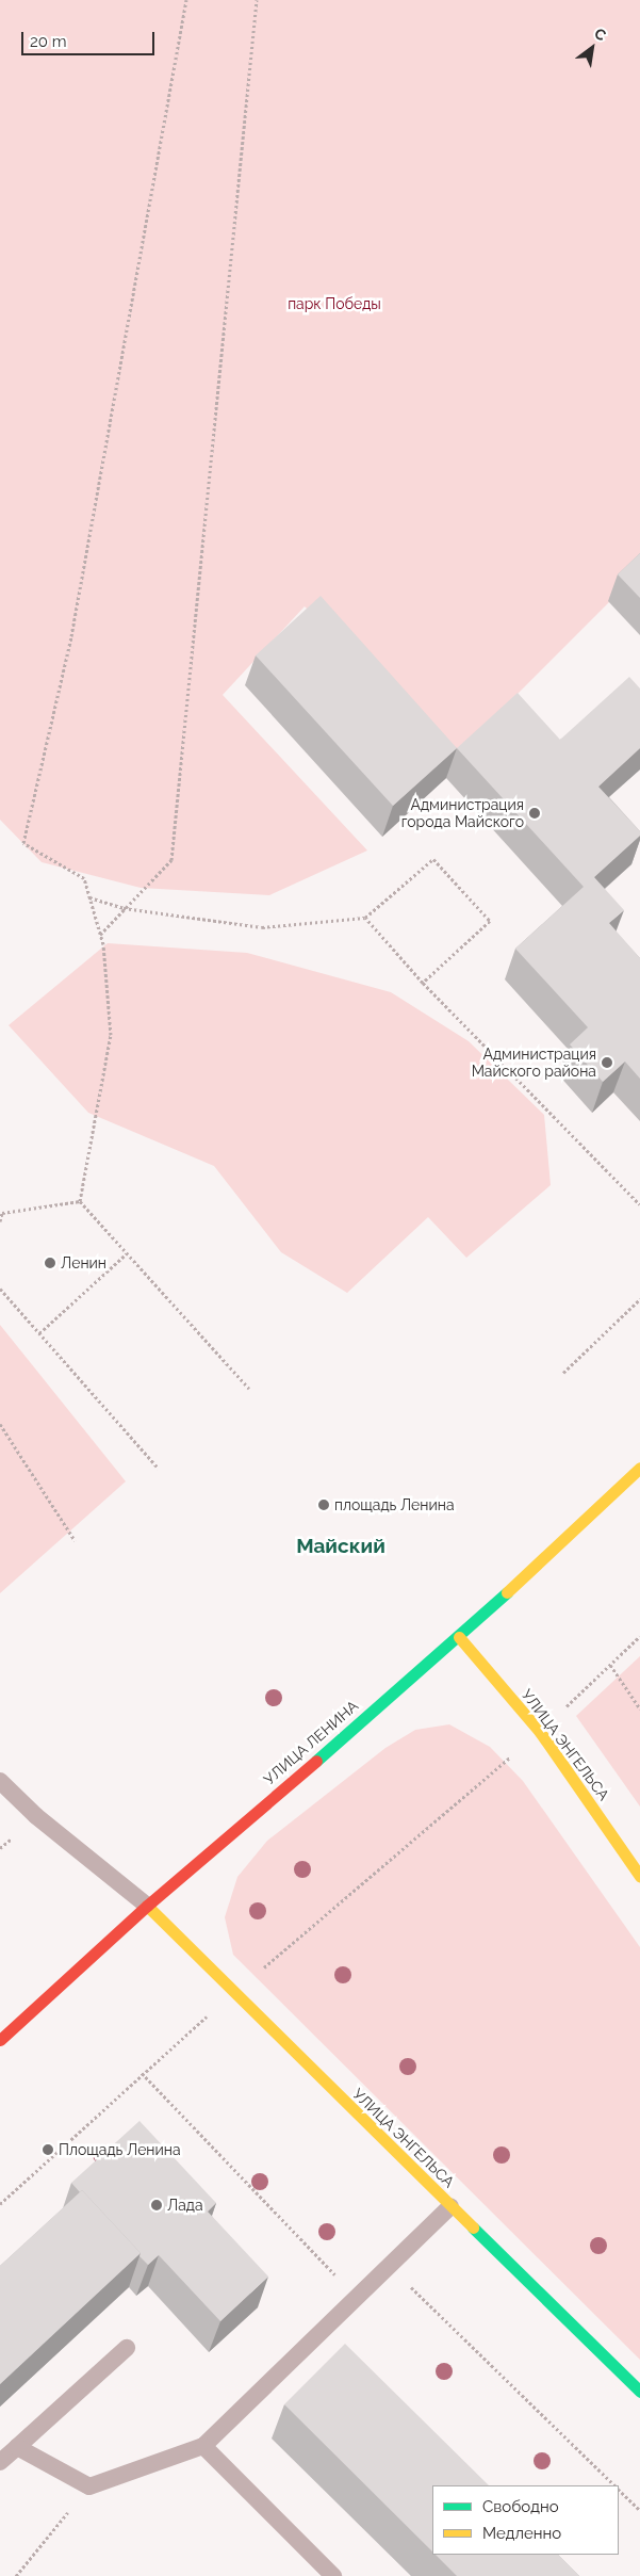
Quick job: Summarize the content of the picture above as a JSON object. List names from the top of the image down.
{
  "streets": {
    "street": ["УЛИЦА ЛЕНИНА", "УЛИЦА ЭНГЕЛЬСА"]
  },
  "crossings": [
    ["УЛИЦА ЛЕНИНА", "УЛИЦА ЭНГЕЛЬСА"]
  ],
  "districts": ["Майский"],
  "parks": ["парк Победы"],
  "places": [
    "Администрация города Майского",
    "Администрация Майского района",
    "Ленин",
    "площадь Ленина",
    "Площадь Ленина",
    "Лада"
  ],
  "legend": ["Свободно", "Медленно"],
  "scale_bar": "20 m",
  "north": "top right"
}
